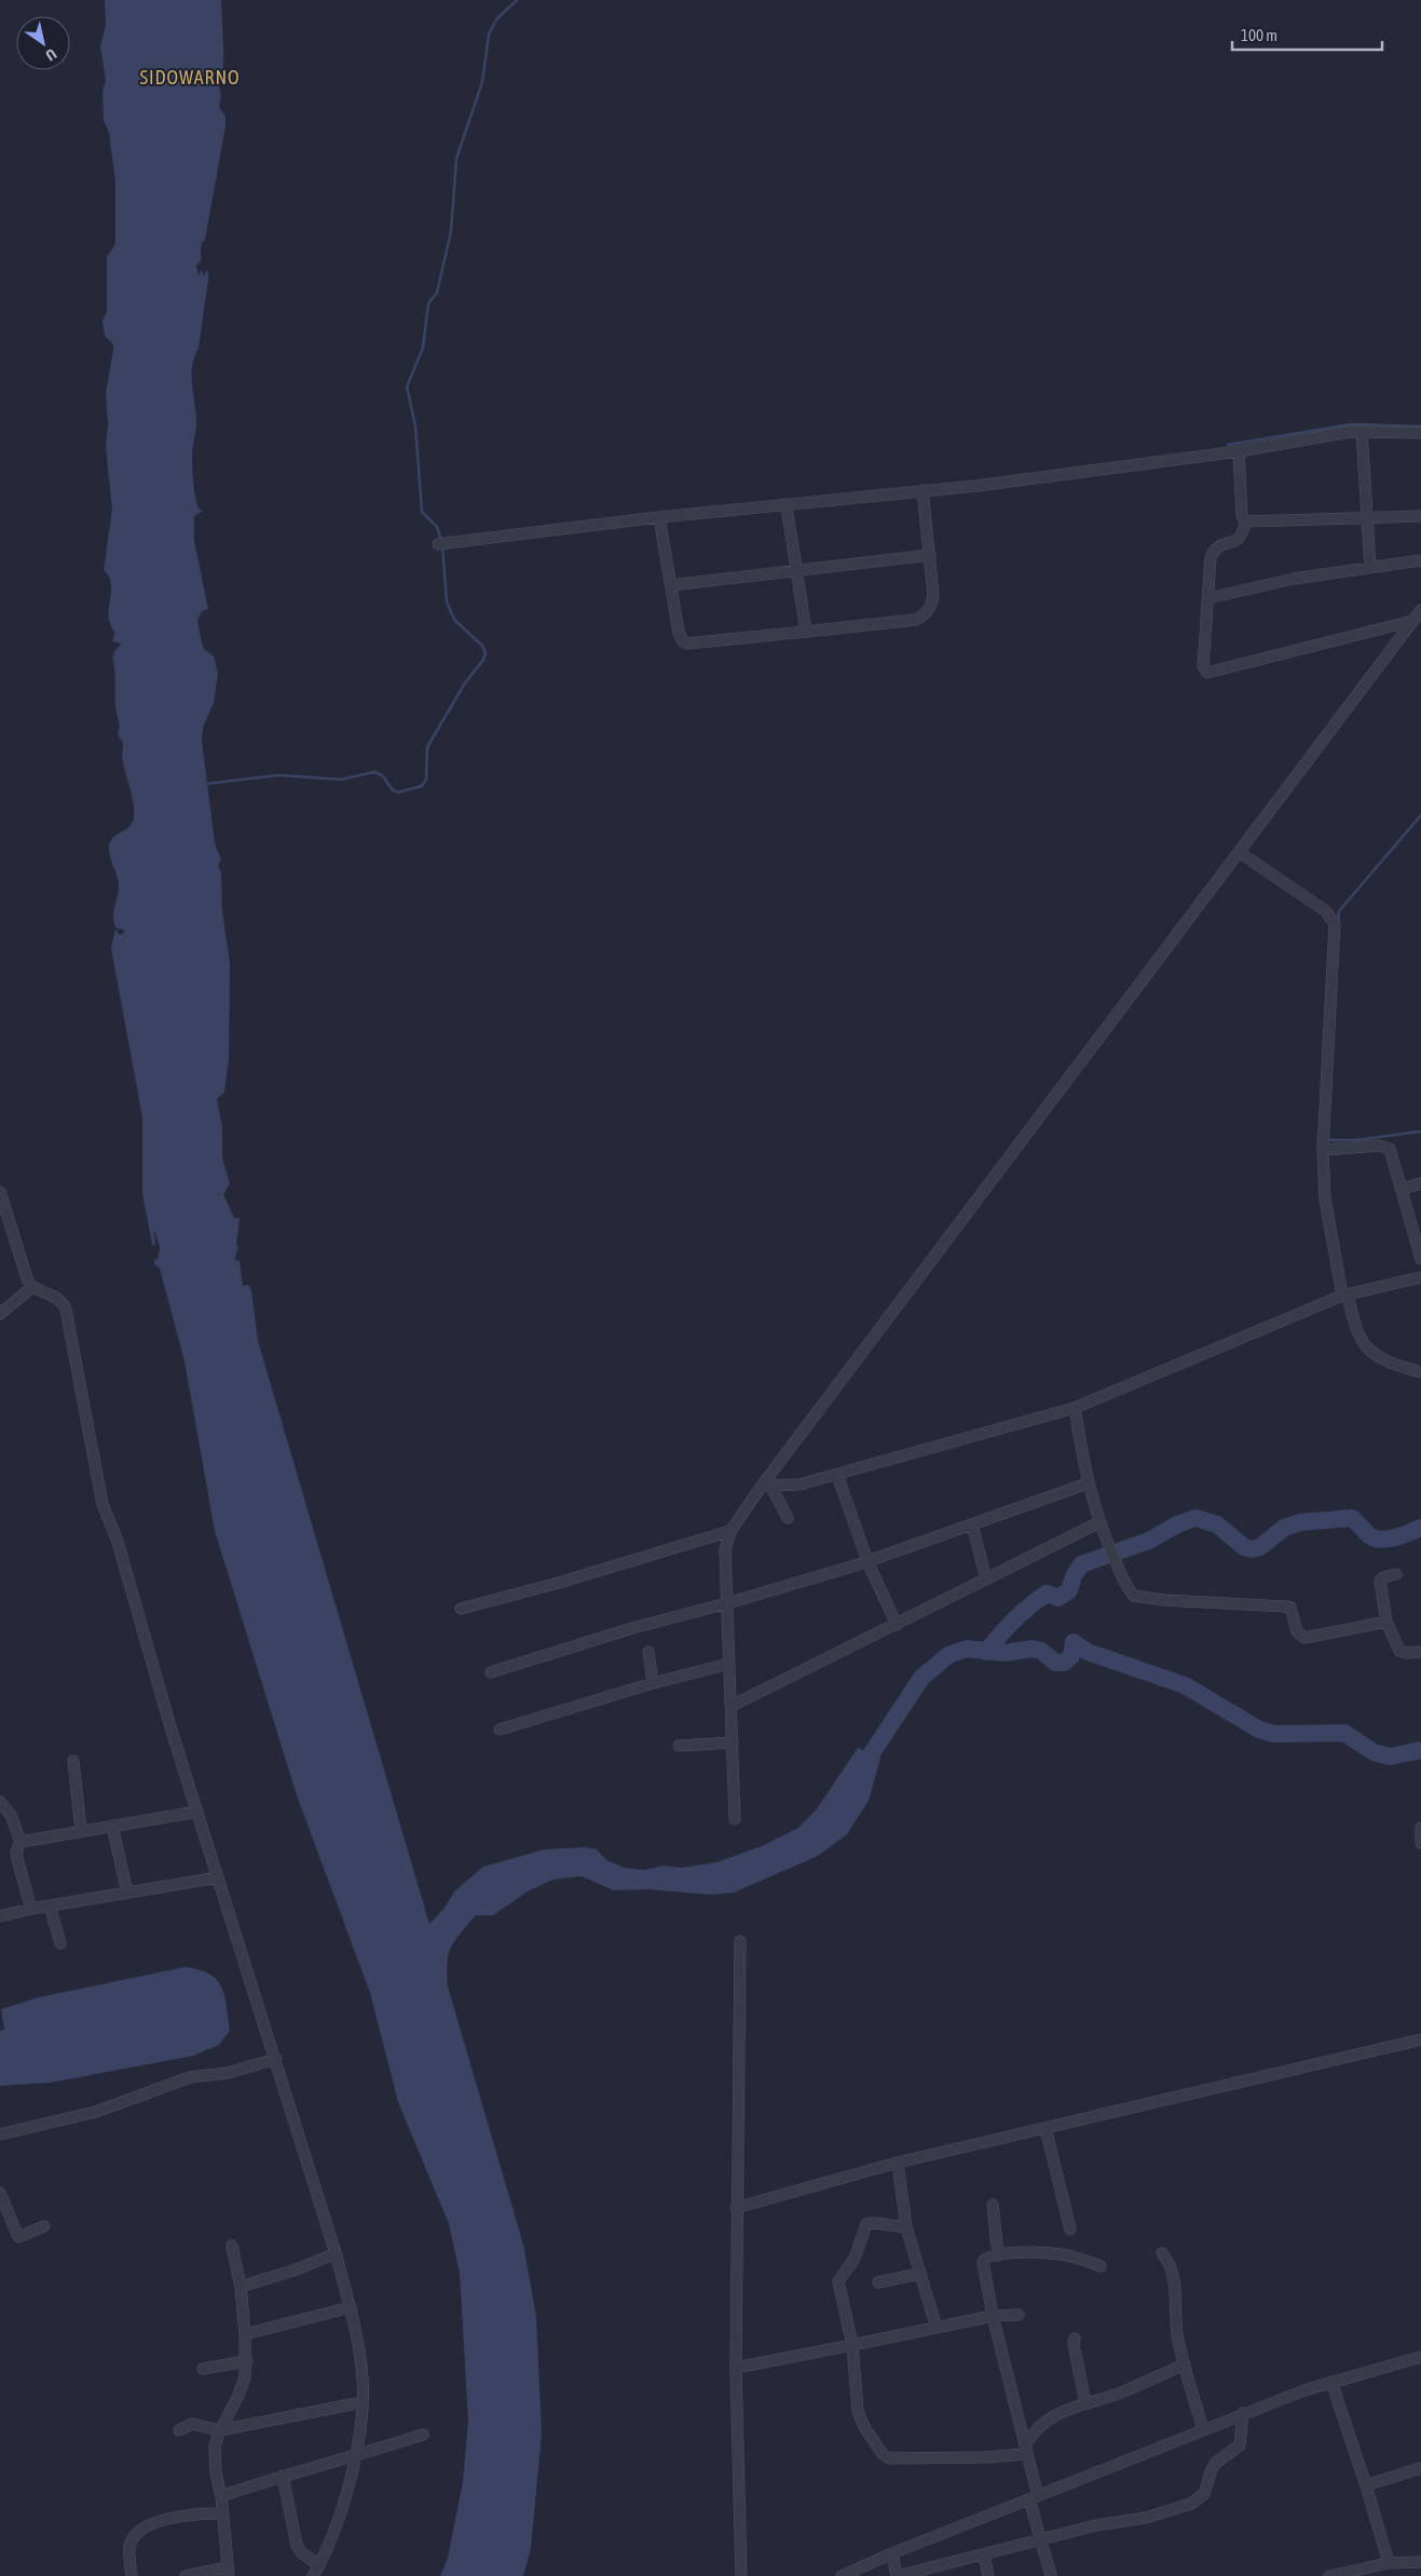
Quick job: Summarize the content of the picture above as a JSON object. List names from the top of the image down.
{
  "districts": ["SIDOWARNO"],
  "scale_bar": "100 m",
  "north": "bottom right"
}
